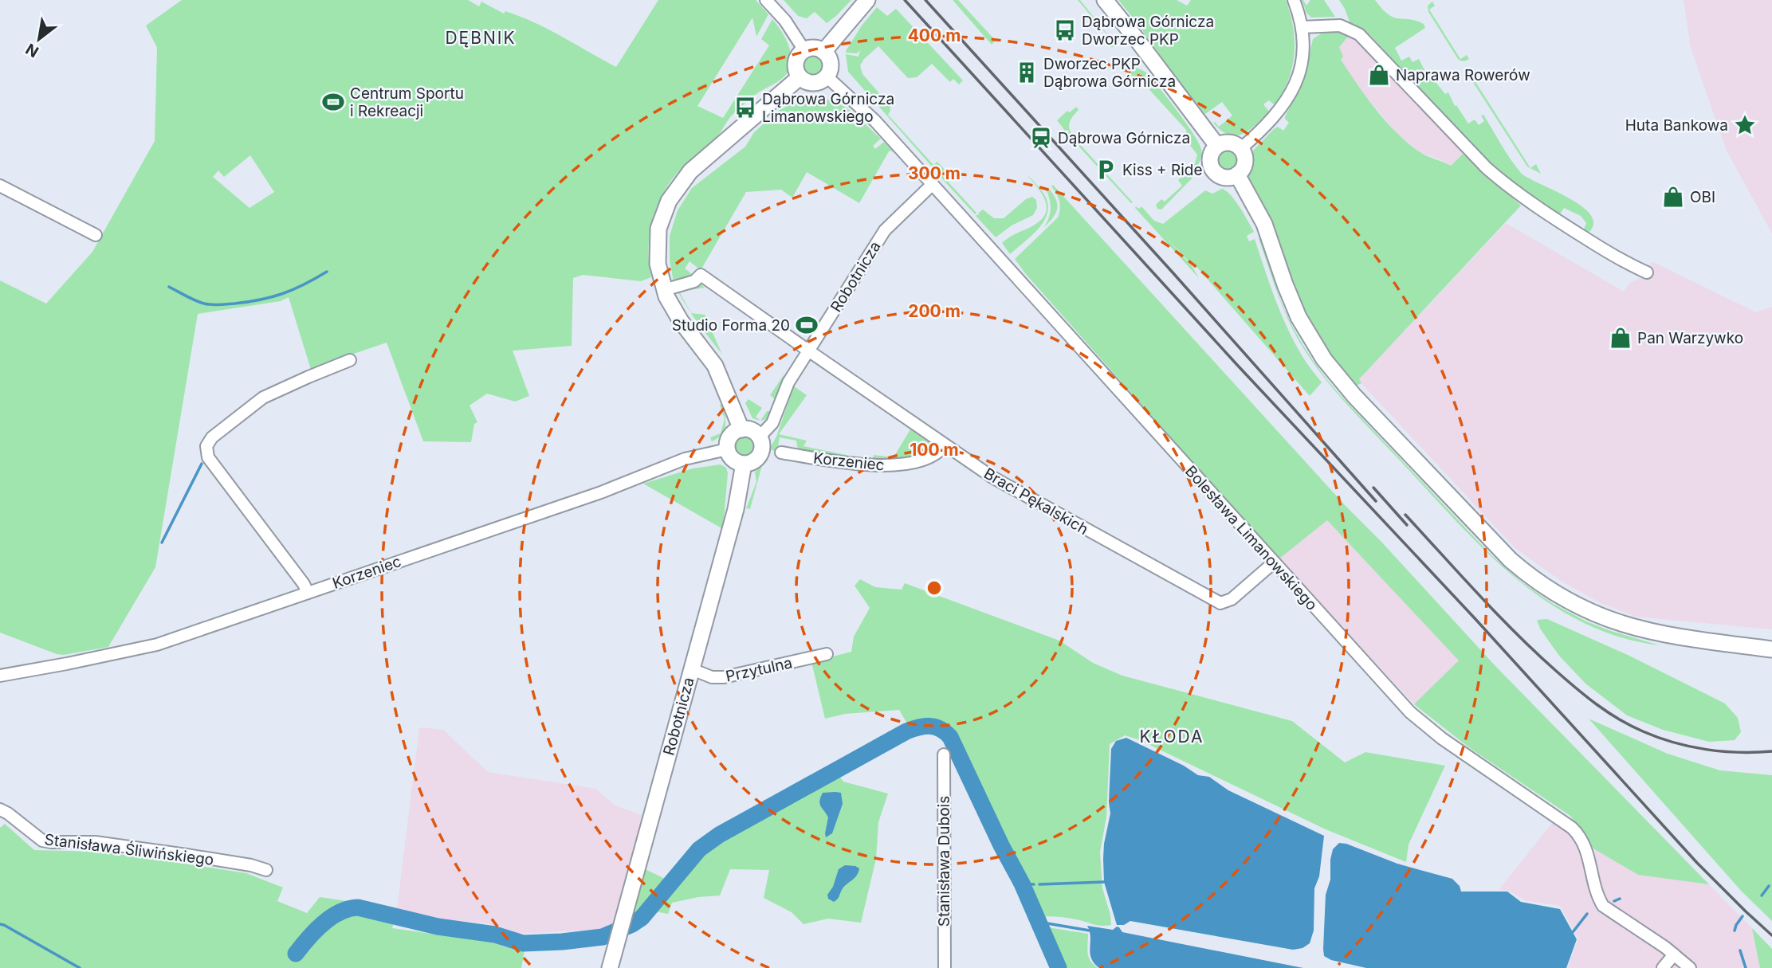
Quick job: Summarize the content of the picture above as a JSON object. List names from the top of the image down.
{
  "streets": {
    "street": [
      "Robotnicza",
      "Korzeniec",
      "Braci Pękalskich",
      "Bolesława Limanowskiego",
      "Przytulna",
      "Stanisława Śliwińskiego",
      "Stanisława Dubois"
    ]
  },
  "crossings": [
    ["Robotnicza", "Korzeniec"],
    ["Robotnicza", "Braci Pękalskich"],
    ["Robotnicza", "Bolesława Limanowskiego"],
    ["Robotnicza", "Przytulna"],
    ["Korzeniec", "Braci Pękalskich"],
    ["Braci Pękalskich", "Bolesława Limanowskiego"]
  ],
  "districts": ["DĘBNIK", "KŁODA"],
  "places": {
    "bus stop": ["Dąbrowa Górnicza Dworzec PKP", "Dąbrowa Górnicza Limanowskiego"],
    "building": ["Dworzec PKP Dąbrowa Górnicza"],
    "shop": ["Naprawa Rowerów", "OBI", "Pan Warzywko"],
    "sports": ["Centrum Sportu i Rekreacji", "Studio Forma 20"],
    "place": ["Huta Bankowa"],
    "station": ["Dąbrowa Górnicza"],
    "parking": ["Kiss + Ride"]
  },
  "north": "bottom left",
  "rings": [
    "400 m",
    "300 m",
    "200 m",
    "100 m"
  ]
}
